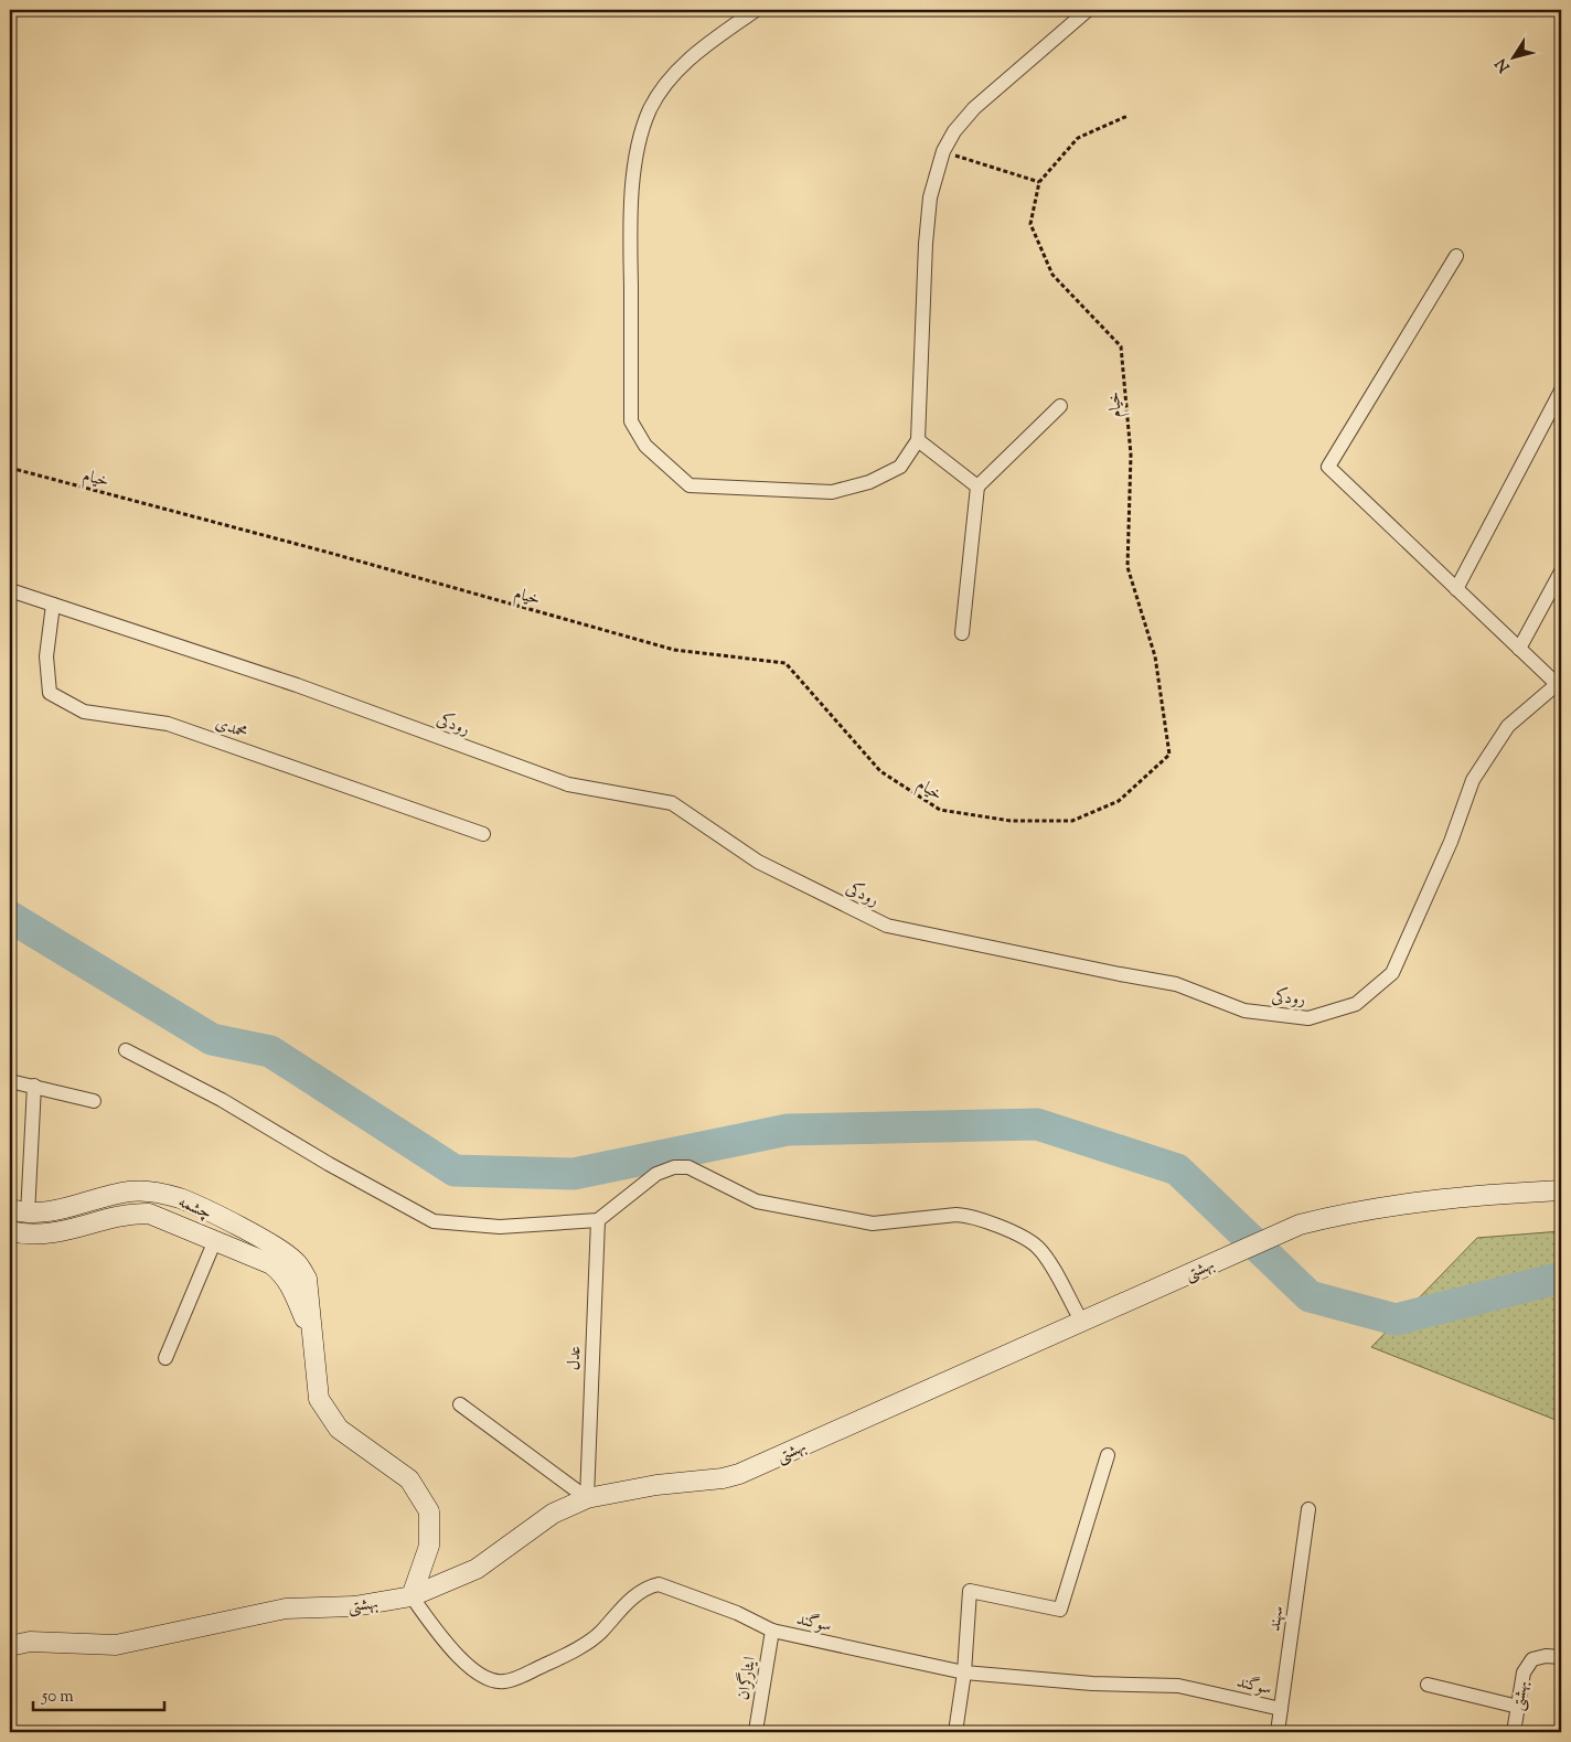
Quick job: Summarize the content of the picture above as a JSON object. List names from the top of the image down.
{
  "streets": {
    "street": [
      "رودکی",
      "محمدی",
      "چشمه",
      "بهشتی",
      "عدل",
      "سهند",
      "سوگند",
      "ایثارگران"
    ],
    "path": ["خیام"]
  },
  "crossings": [
    ["رودکی", "محمدی"],
    ["چشمه", "بهشتی"],
    ["چشمه", "سوگند"],
    ["بهشتی", "عدل"],
    ["بهشتی", "سوگند"],
    ["سهند", "سوگند"],
    ["سوگند", "ایثارگران"]
  ],
  "scale_bar": "50 m",
  "north": "bottom left"
}
